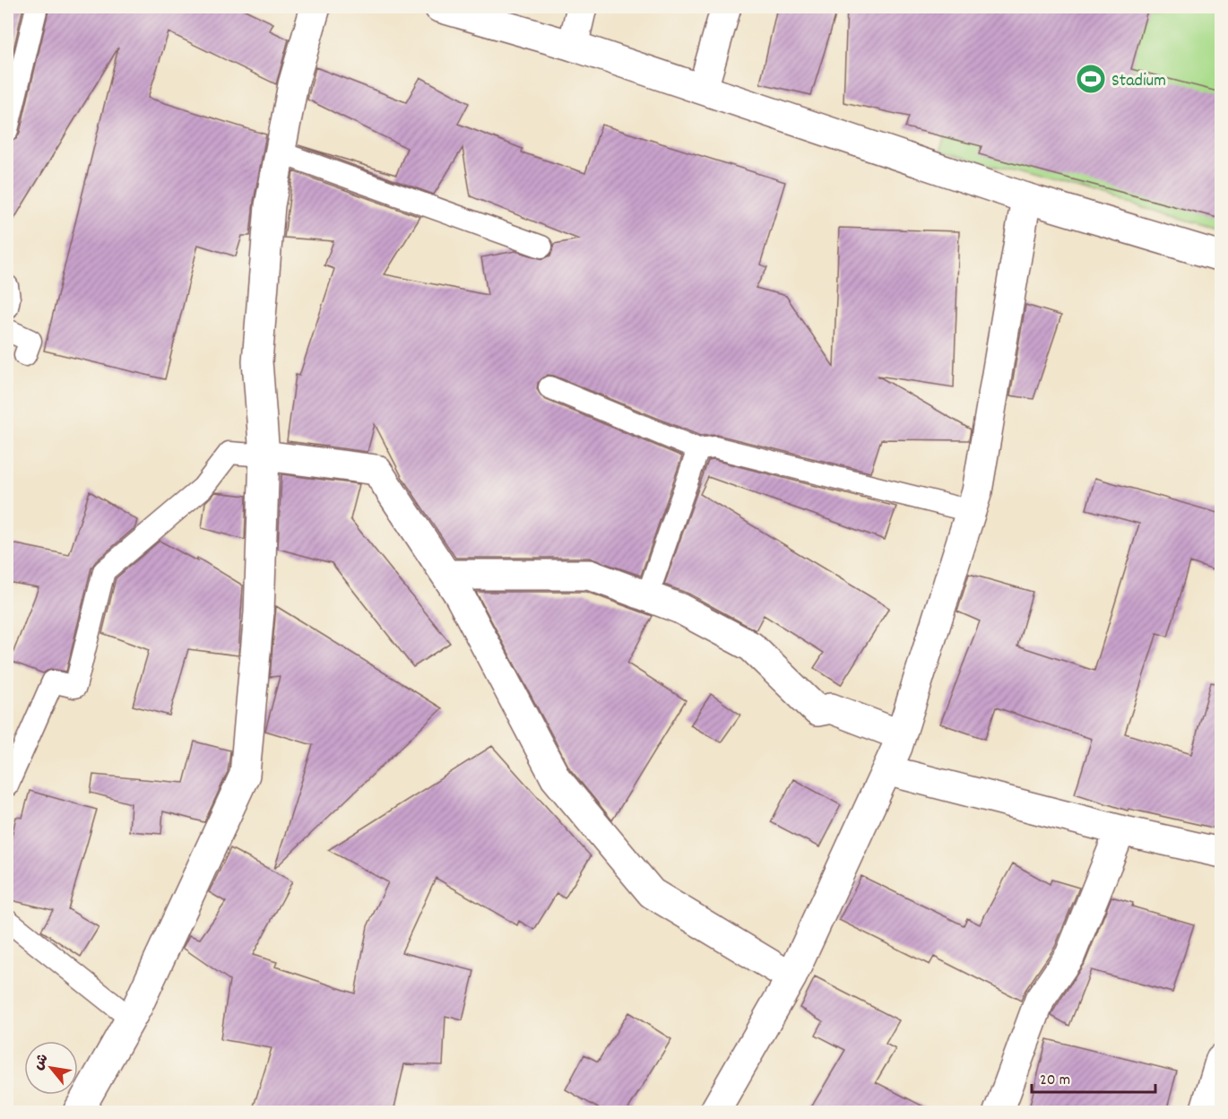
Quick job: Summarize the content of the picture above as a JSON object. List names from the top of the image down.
{
  "places": {
    "sports": ["Stadium"]
  },
  "scale_bar": "20 m",
  "north": "top left"
}
